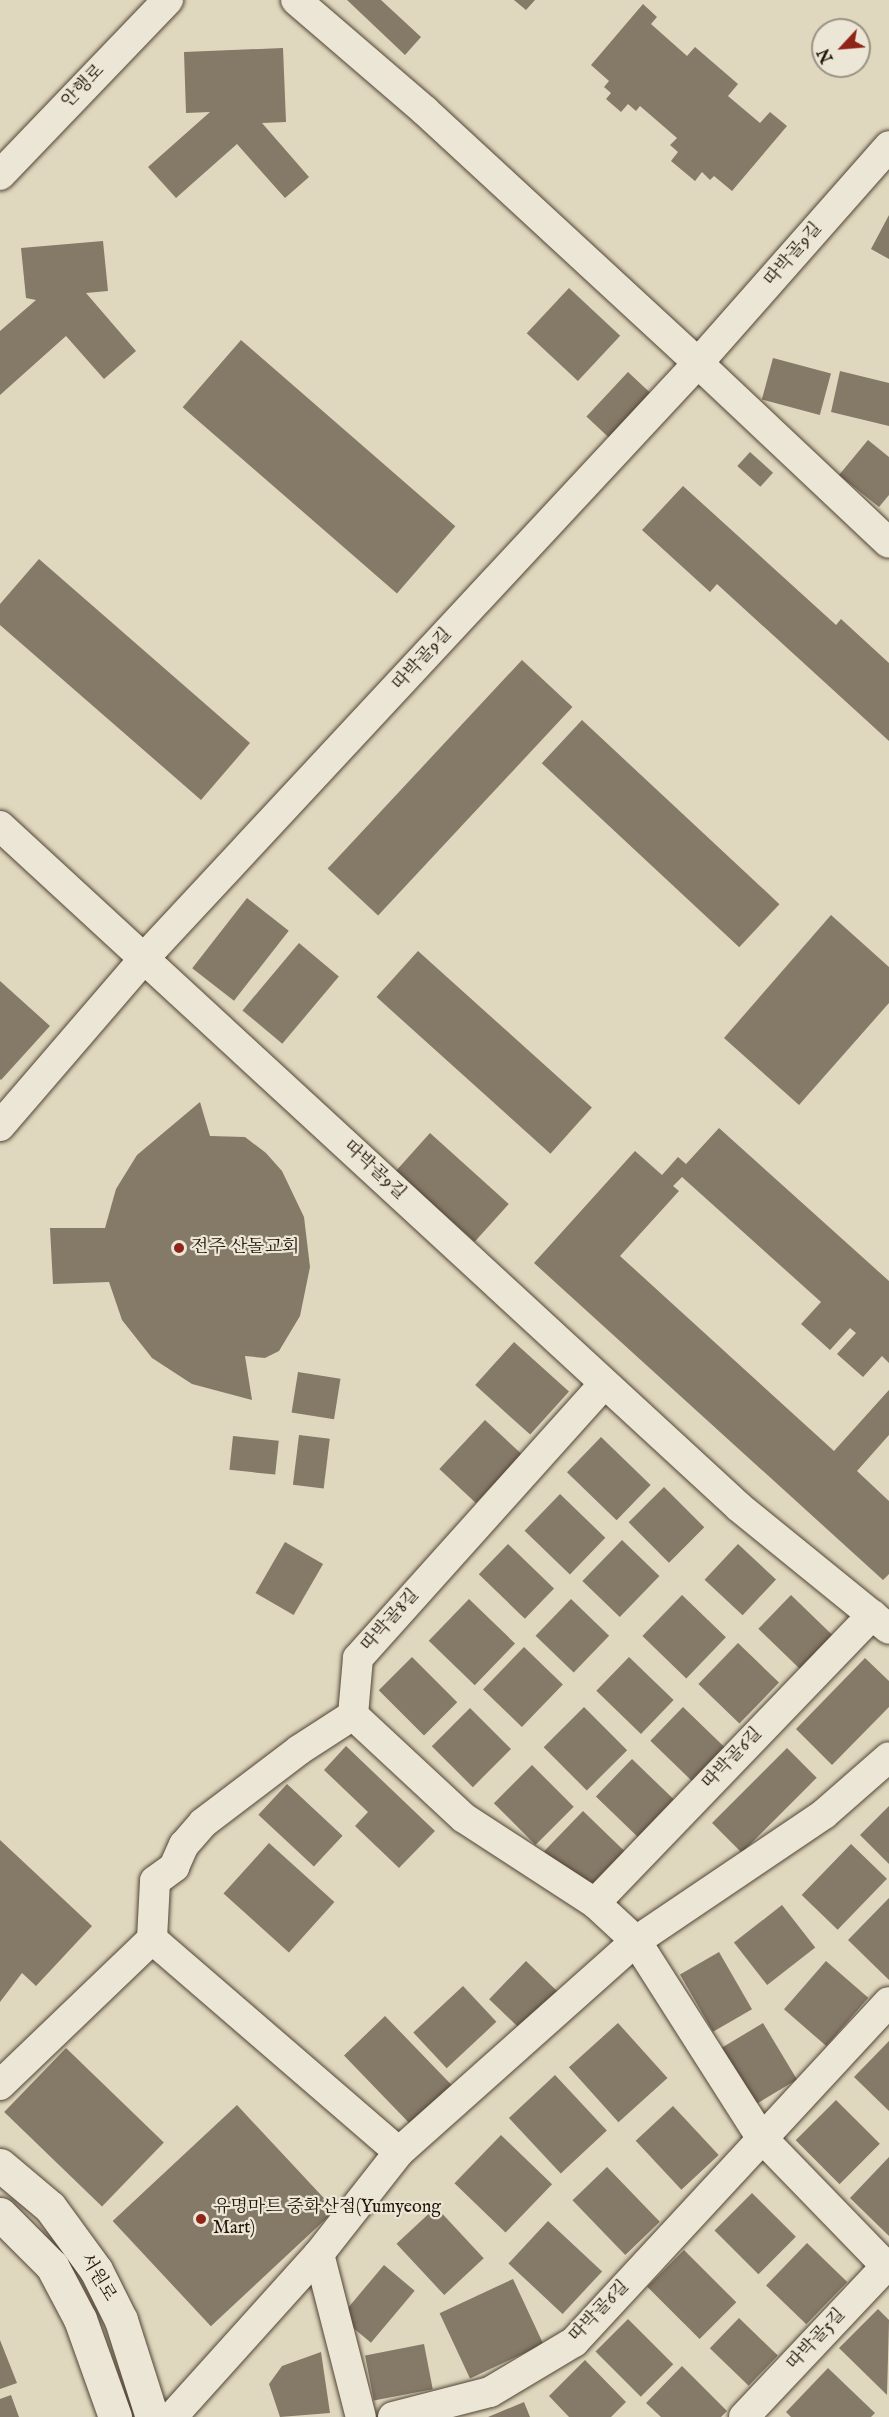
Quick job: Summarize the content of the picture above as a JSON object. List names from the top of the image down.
{
  "streets": {
    "street": [
      "안행로",
      "따박골9길",
      "따박골8길",
      "따박골6길",
      "서원로",
      "따박골5길"
    ]
  },
  "crossings": [
    ["따박골9길", "따박골8길"],
    ["따박골9길", "따박골6길"]
  ],
  "places": ["전주 산돌교회", "유명마트 중화산점(Yumyeong Mart)"],
  "north": "bottom left"
}
